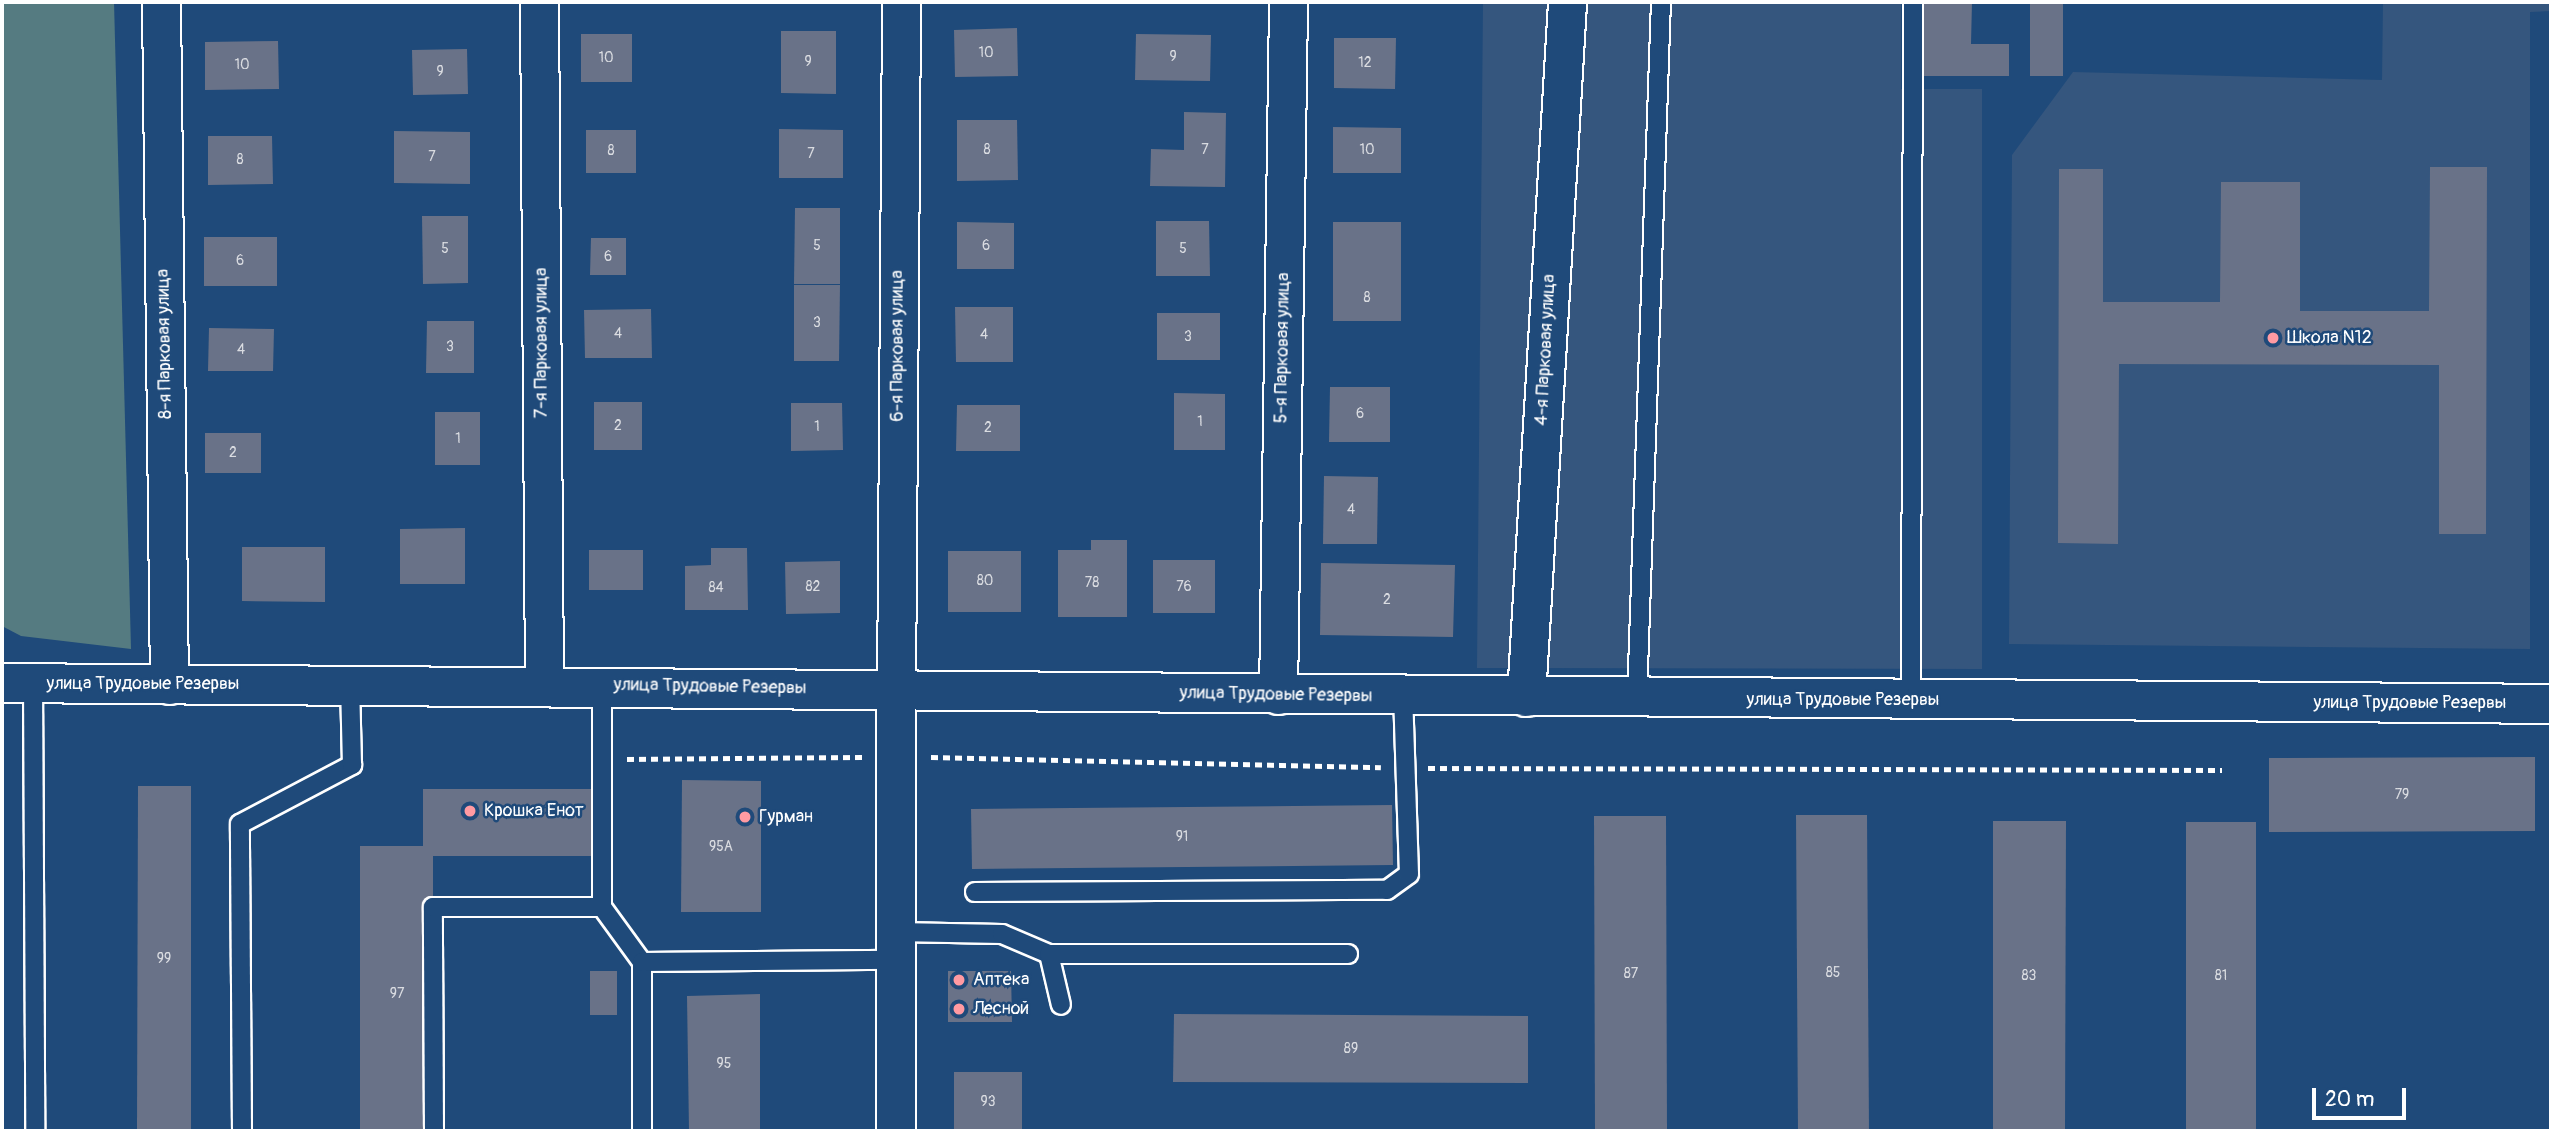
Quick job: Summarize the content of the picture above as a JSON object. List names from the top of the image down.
{
  "streets": {
    "main road": ["улица Трудовые Резервы"],
    "street": [
      "7-я Парковая улица",
      "8-я Парковая улица",
      "6-я Парковая улица",
      "5-я Парковая улица",
      "4-я Парковая улица"
    ]
  },
  "crossings": [
    ["7-я Парковая улица", "улица Трудовые Резервы"],
    ["8-я Парковая улица", "улица Трудовые Резервы"],
    ["6-я Парковая улица", "улица Трудовые Резервы"],
    ["5-я Парковая улица", "улица Трудовые Резервы"],
    ["4-я Парковая улица", "улица Трудовые Резервы"]
  ],
  "places": [
    "Школа N12",
    "Крошка Енот",
    "Гурман",
    "Аптека",
    "Лесной"
  ],
  "house_numbers": [
    "10",
    "9",
    "10",
    "9",
    "12",
    "10",
    "9",
    "8",
    "7",
    "10",
    "8",
    "7",
    "7",
    "8",
    "5",
    "6",
    "5",
    "5",
    "6",
    "6",
    "8",
    "3",
    "4",
    "4",
    "3",
    "3",
    "4",
    "6",
    "1",
    "2",
    "1",
    "2",
    "1",
    "2",
    "4",
    "80",
    "78",
    "82",
    "76",
    "84",
    "2",
    "79",
    "91",
    "95А",
    "99",
    "85",
    "87",
    "83",
    "81",
    "97",
    "89",
    "95",
    "93"
  ],
  "scale_bar": "20 m"
}
